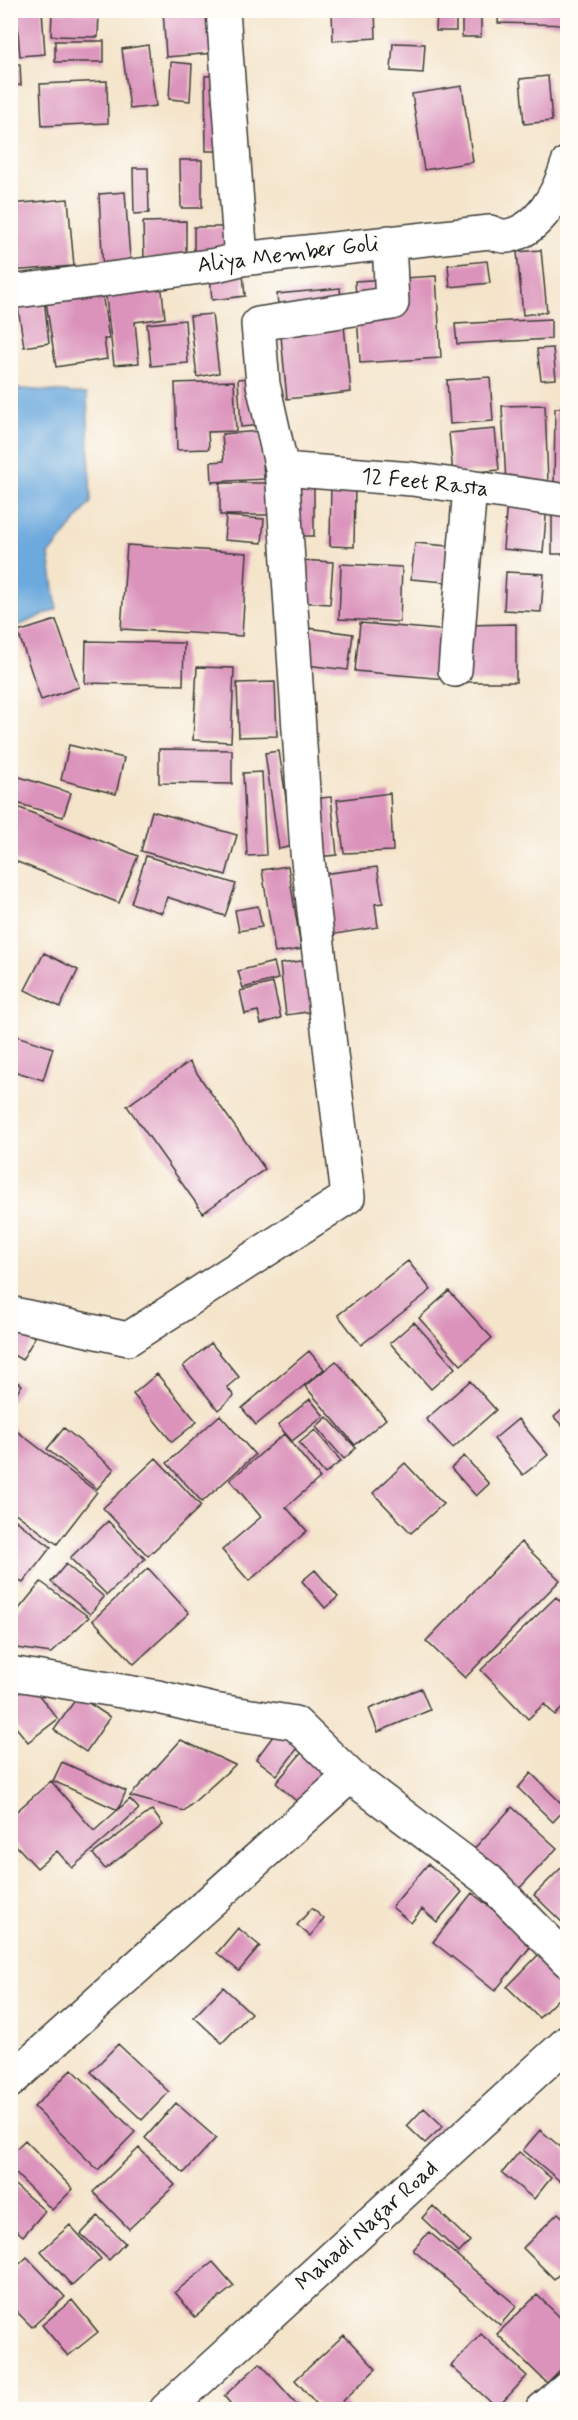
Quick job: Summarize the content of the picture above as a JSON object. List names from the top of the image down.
{
  "streets": {
    "street": ["Aliya Member Goli", "12 Feet Rasta", "Mahadi Nagar Road"]
  }
}
